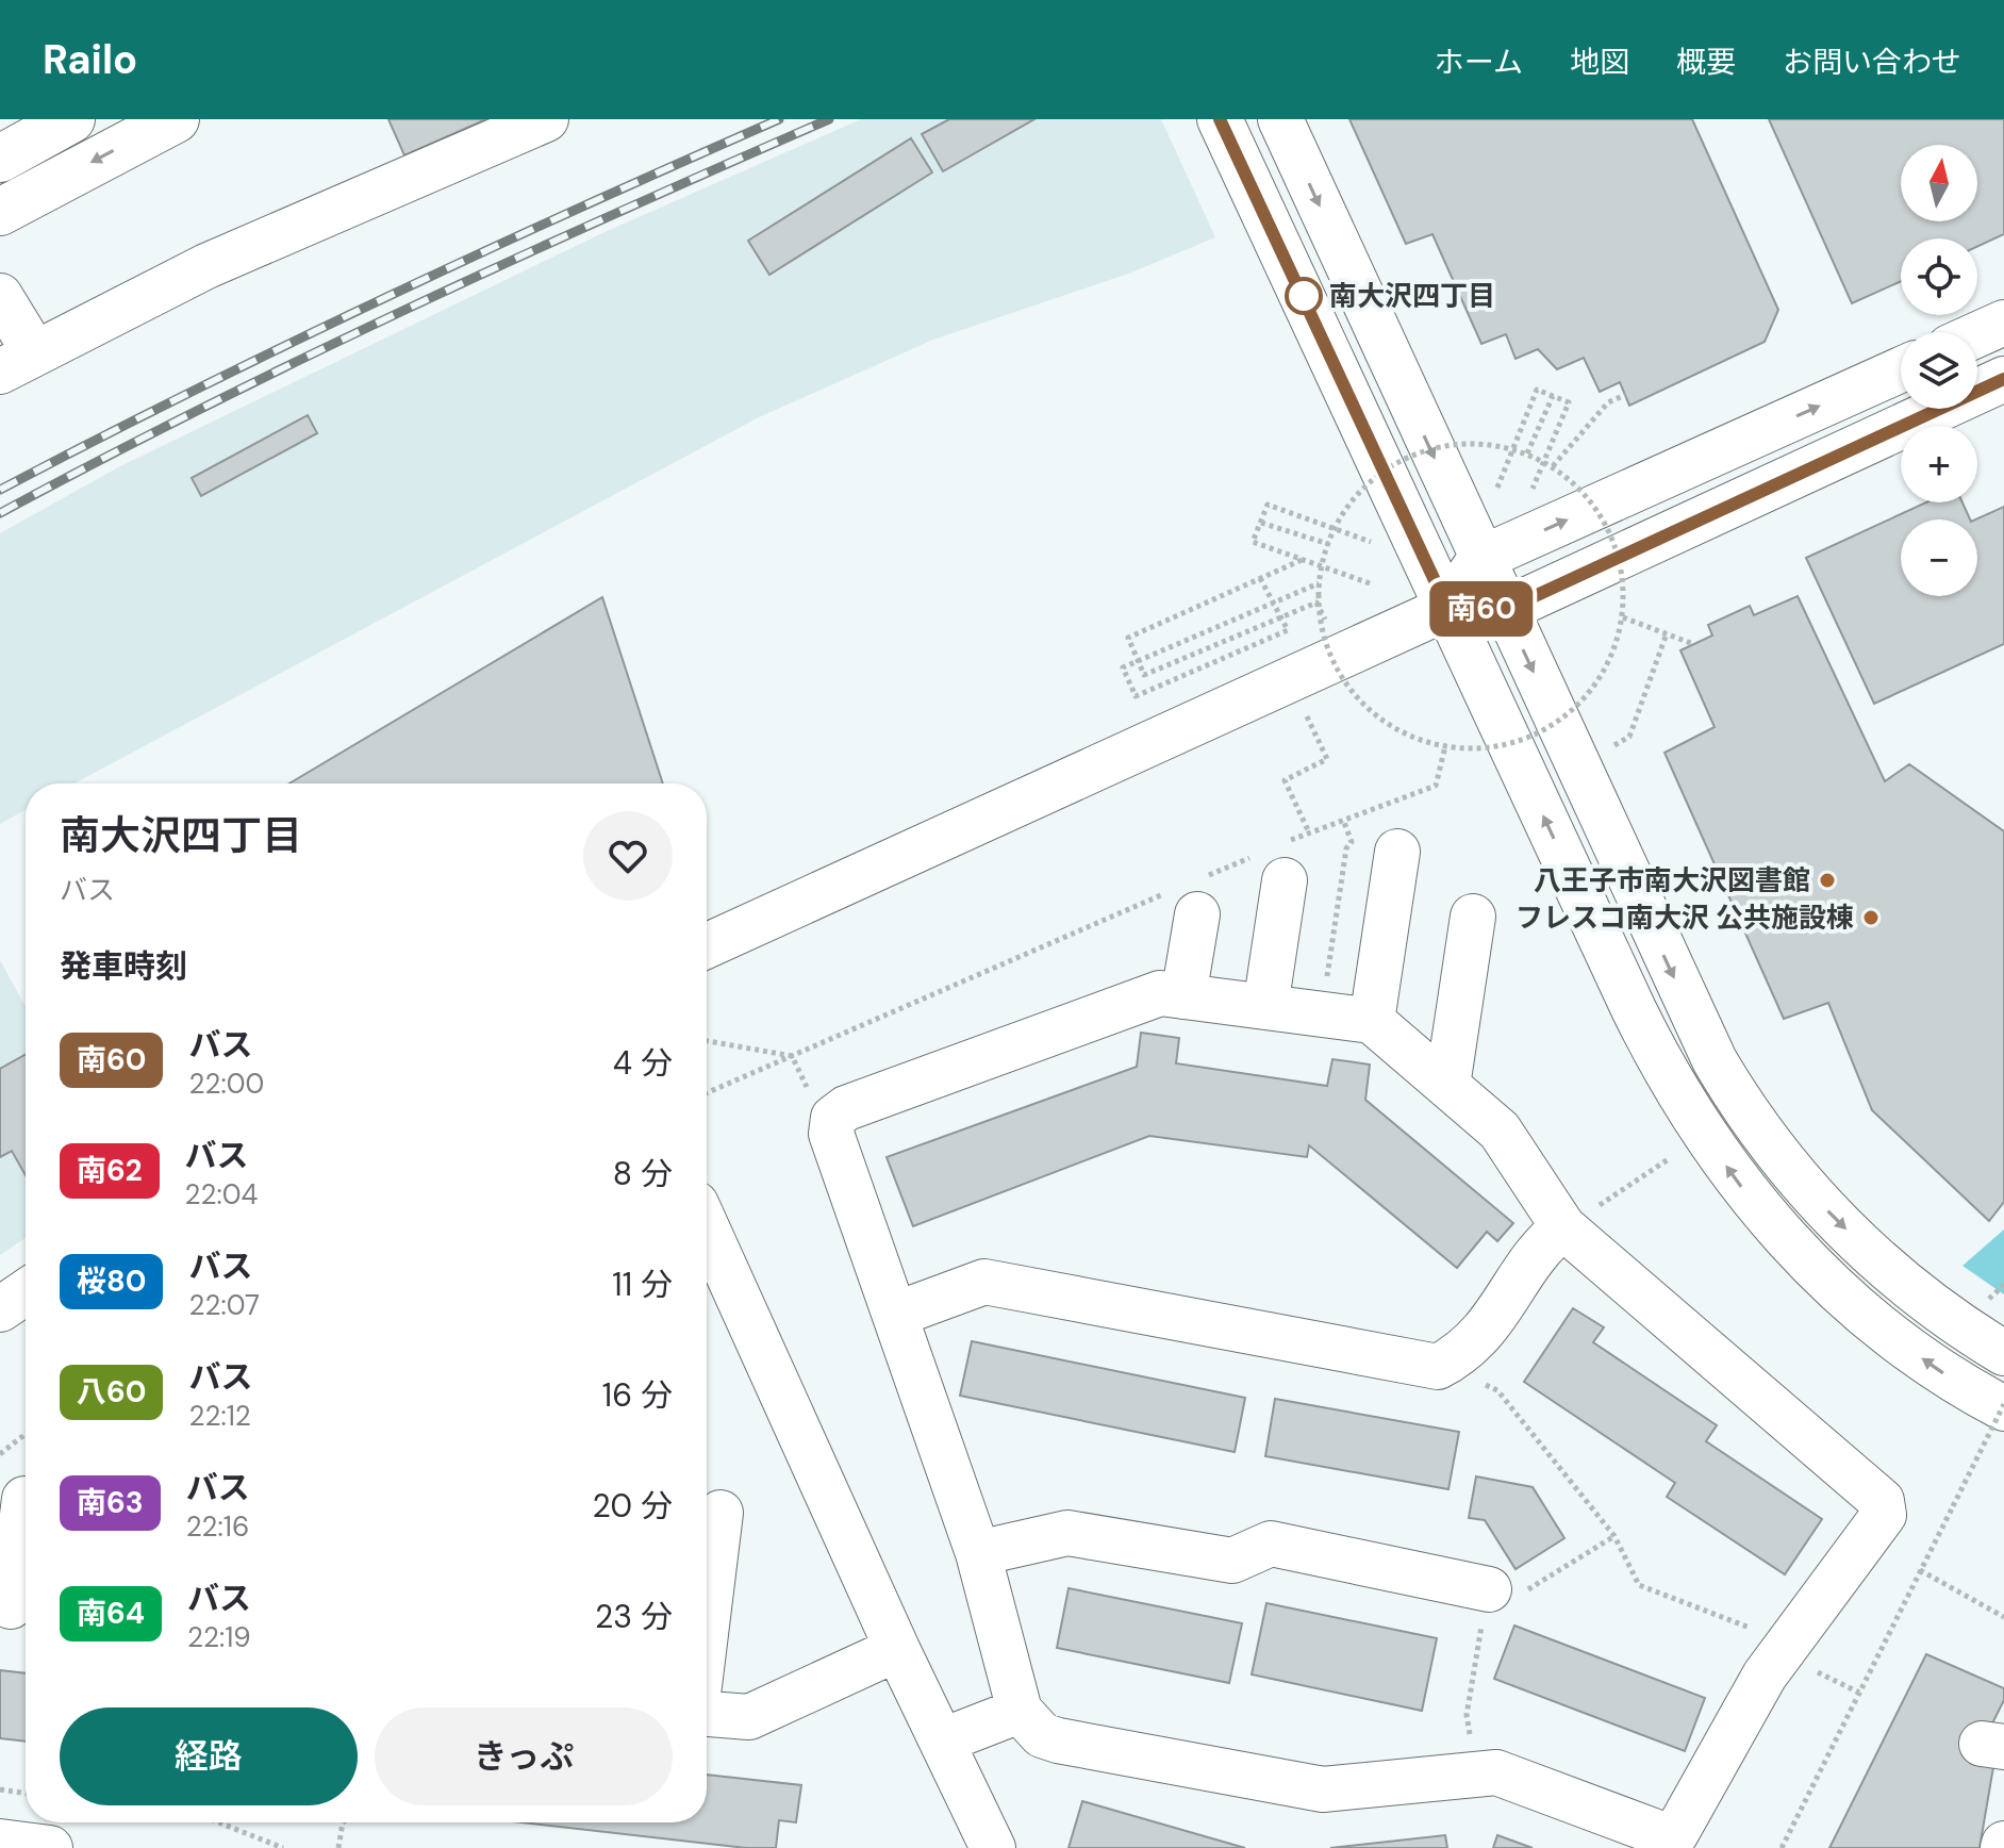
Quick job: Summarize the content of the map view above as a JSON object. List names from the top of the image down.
{
  "places": ["南大沢四丁目", "八王子市南大沢図書館", "フレスコ南大沢 公共施設棟"],
  "lines": ["bus line 南60"],
  "north": "top",
  "page": {
    "header": "Railo",
    "nav": [
      "ホーム",
      "地図",
      "概要",
      "お問い合わせ"
    ],
    "on_map": "南60",
    "map_buttons": ["+", "−"],
    "heading": [
      ["南大沢四丁目", "バス"],
      "発車時刻"
    ],
    "list": [
      {
        "mark": "南60",
        "name": "バス",
        "note": "22:00",
        "value": "4 分"
      },
      {
        "mark": "南62",
        "name": "バス",
        "note": "22:04",
        "value": "8 分"
      },
      {
        "mark": "桜80",
        "name": "バス",
        "note": "22:07",
        "value": "11 分"
      },
      {
        "mark": "八60",
        "name": "バス",
        "note": "22:12",
        "value": "16 分"
      },
      {
        "mark": "南63",
        "name": "バス",
        "note": "22:16",
        "value": "20 分"
      },
      {
        "mark": "南64",
        "name": "バス",
        "note": "22:19",
        "value": "23 分"
      }
    ],
    "buttons": ["経路", "きっぷ"]
  }
}
